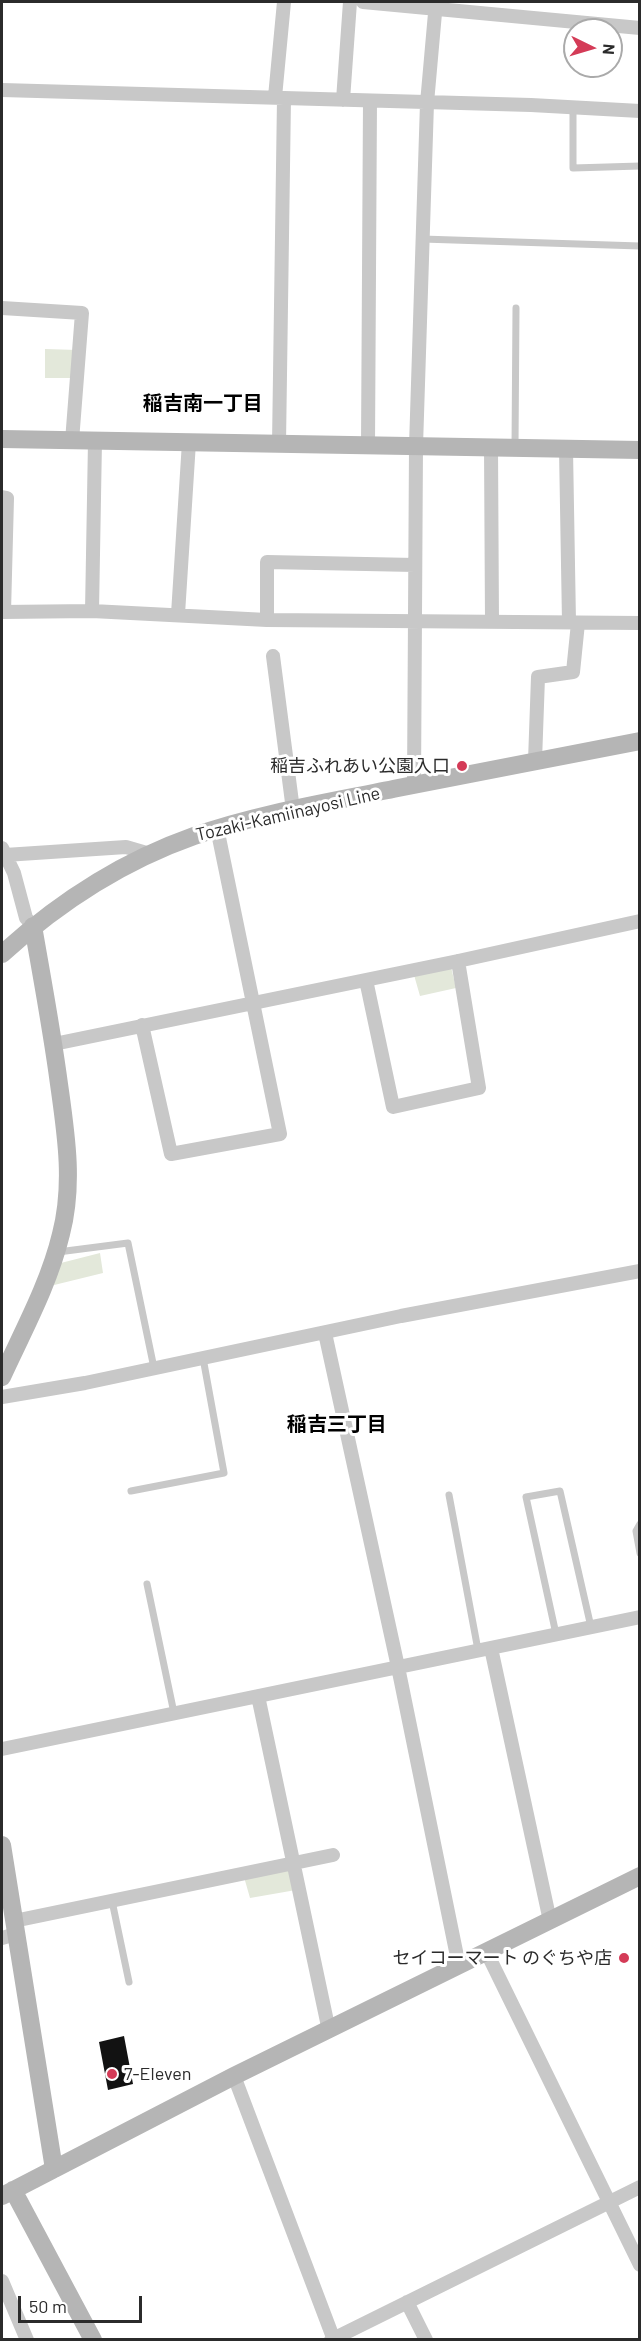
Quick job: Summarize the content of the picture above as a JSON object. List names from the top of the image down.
{
  "streets": {
    "street": ["Tozaki-Kamiinayosi Line"]
  },
  "districts": ["稲吉南一丁目", "稲吉三丁目"],
  "places": ["稲吉ふれあい公園入口", "セイコーマート のぐちや店", "7-Eleven"],
  "scale_bar": "50 m",
  "north": "right"
}
